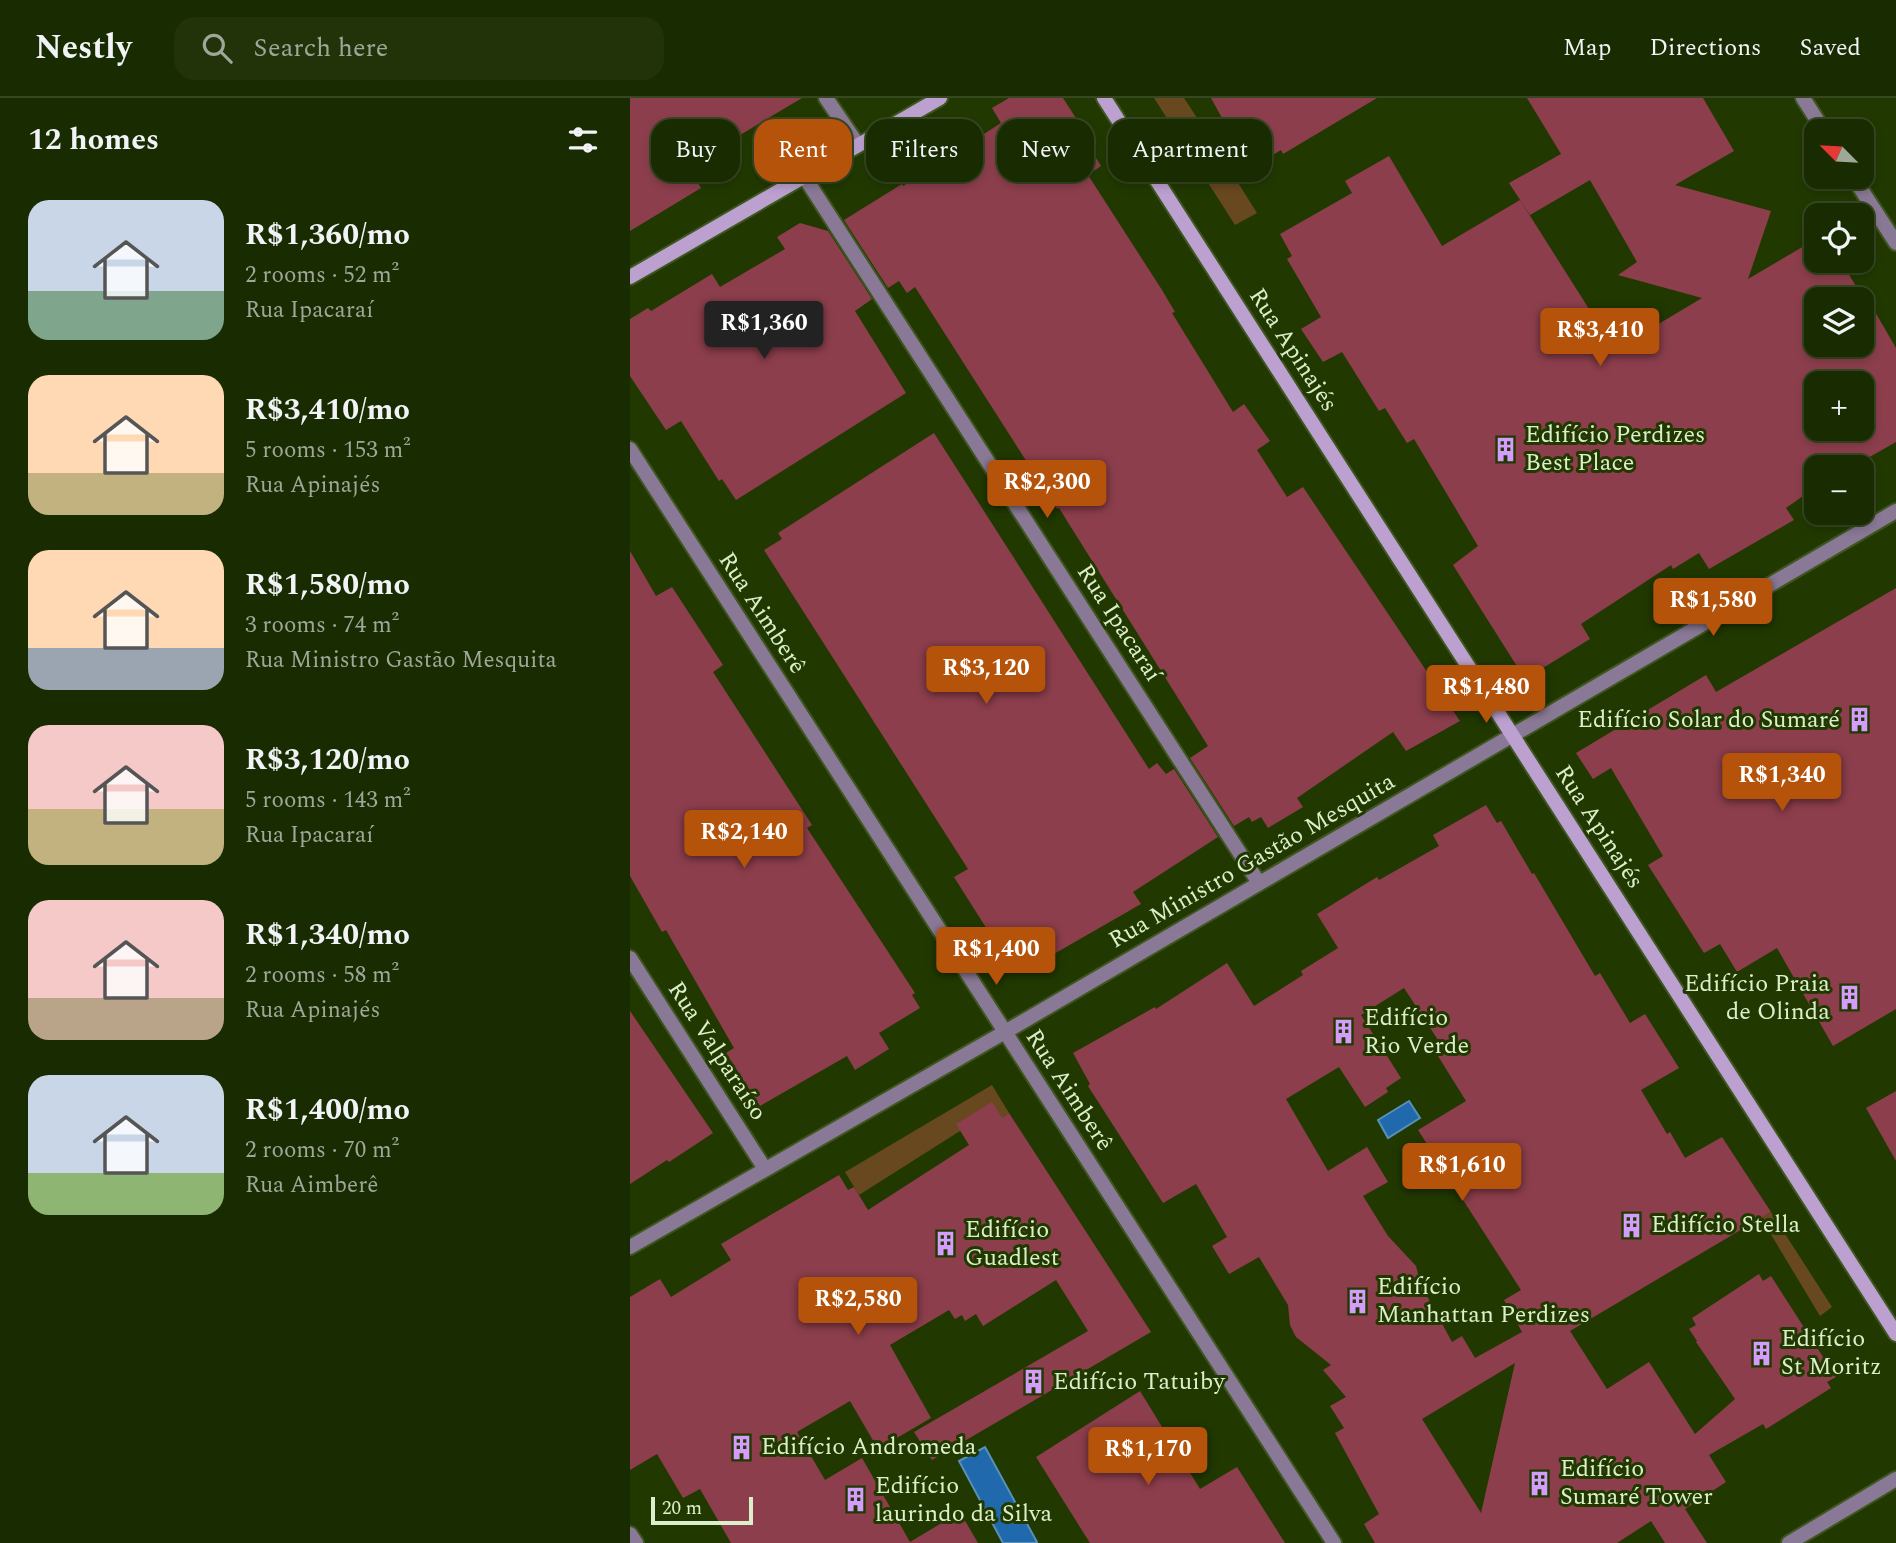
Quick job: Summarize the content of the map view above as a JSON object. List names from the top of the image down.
{
  "streets": {
    "street": [
      "Rua Apinajés",
      "Rua Aimberê",
      "Rua Ipacaraí",
      "Rua Ministro Gastão Mesquita",
      "Rua Valparaíso"
    ]
  },
  "crossings": [
    ["Rua Apinajés", "Rua Ministro Gastão Mesquita"],
    ["Rua Aimberê", "Rua Ministro Gastão Mesquita"],
    ["Rua Ipacaraí", "Rua Ministro Gastão Mesquita"],
    ["Rua Ministro Gastão Mesquita", "Rua Valparaíso"]
  ],
  "places": {
    "building": [
      "Edifício Perdizes Best Place",
      "Edifício Solar do Sumaré",
      "Edifício Praia de Olinda",
      "Edifício Rio Verde",
      "Edifício Stella",
      "Edifício Guadlest",
      "Edifício Manhattan Perdizes",
      "Edifício St Moritz",
      "Edifício Tatuiby",
      "Edifício Andromeda",
      "Edifício Sumaré Tower",
      "Edifício laurindo da Silva"
    ]
  },
  "scale_bar": "20 m",
  "north": "top left",
  "page": {
    "header": "Nestly",
    "search": "Search here",
    "nav": ["Map", "Directions", "Saved"],
    "heading": "12 homes",
    "map_buttons": ["+", "−"],
    "chip": [
      "Buy",
      "Rent",
      "Filters",
      "New",
      "Apartment"
    ],
    "list": [
      {
        "name": "R$1,360/mo",
        "note": "2 rooms · 52 m² · Rua Ipacaraí"
      },
      {
        "name": "R$3,410/mo",
        "note": "5 rooms · 153 m² · Rua Apinajés"
      },
      {
        "name": "R$1,580/mo",
        "note": "3 rooms · 74 m² · Rua Ministro Gastão Mesquita"
      },
      {
        "name": "R$3,120/mo",
        "note": "5 rooms · 143 m² · Rua Ipacaraí"
      },
      {
        "name": "R$1,340/mo",
        "note": "2 rooms · 58 m² · Rua Apinajés"
      },
      {
        "name": "R$1,400/mo",
        "note": "2 rooms · 70 m² · Rua Aimberê"
      }
    ],
    "price": [
      "R$1,360",
      "R$3,410",
      "R$2,300",
      "R$1,580",
      "R$3,120",
      "R$1,480",
      "R$1,340",
      "R$2,140",
      "R$1,400",
      "R$1,610",
      "R$2,580",
      "R$1,170"
    ],
    "scale": "20 m"
  }
}
